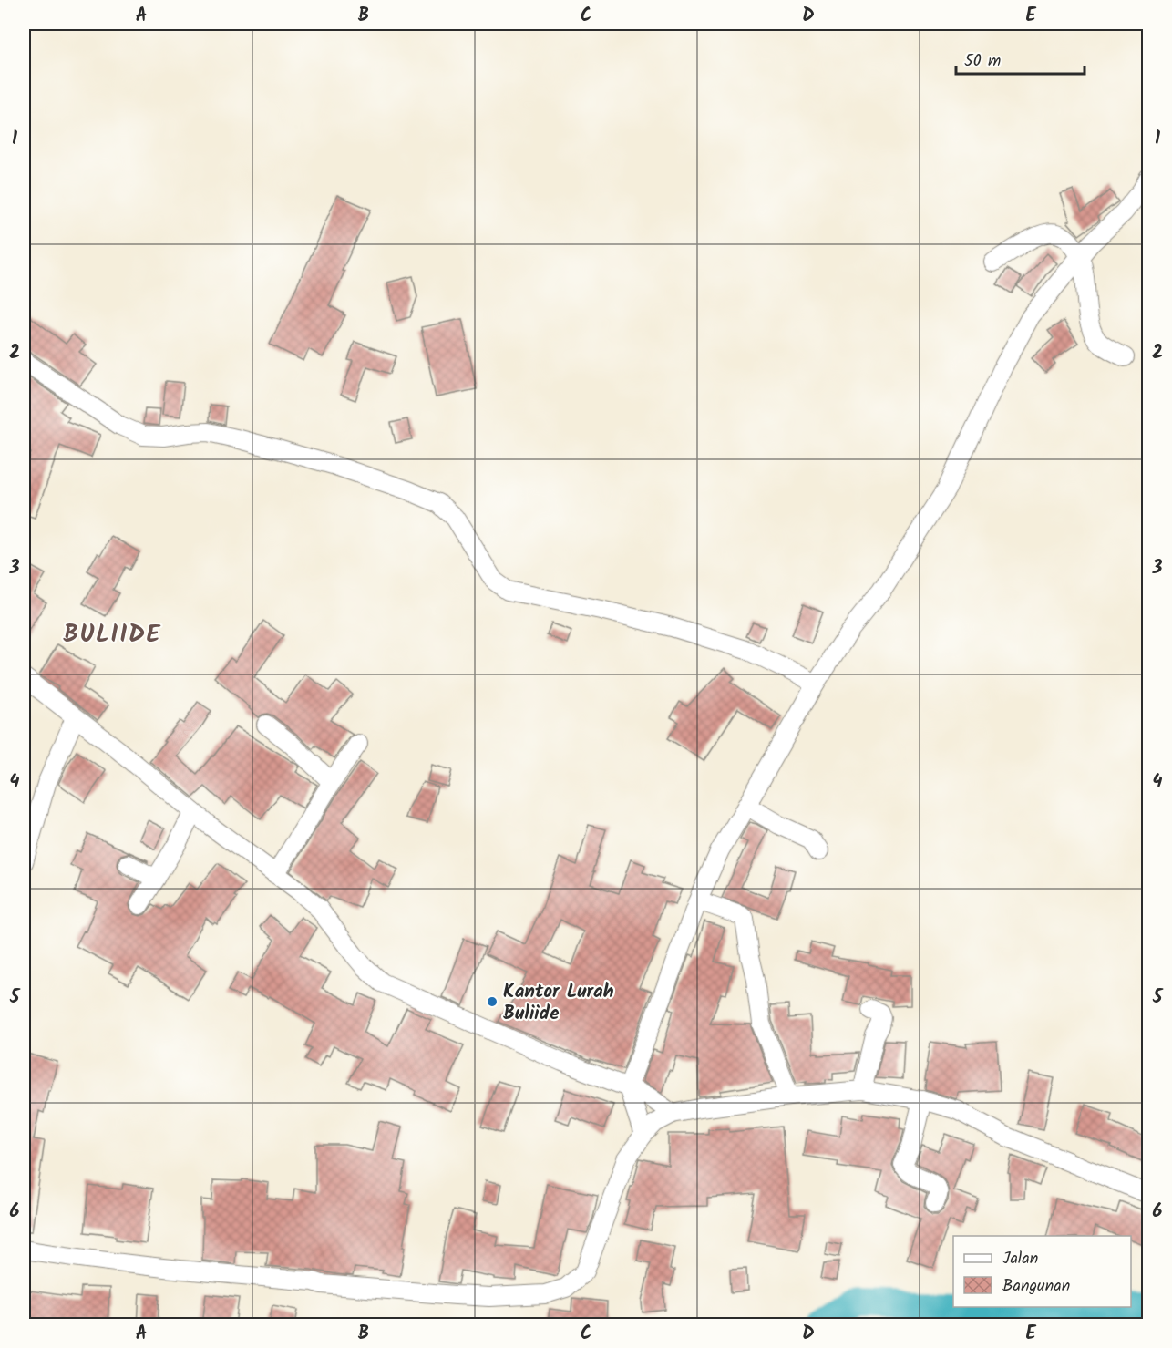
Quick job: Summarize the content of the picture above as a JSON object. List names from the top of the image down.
{
  "districts": ["BULIIDE"],
  "places": ["Kantor Lurah Buliide"],
  "legend": ["Jalan", "Bangunan"],
  "scale_bar": "50 m",
  "grid": {
    "columns": [
      "A",
      "B",
      "C",
      "D",
      "E"
    ],
    "rows": [
      "1",
      "2",
      "3",
      "4",
      "5",
      "6"
    ]
  }
}
